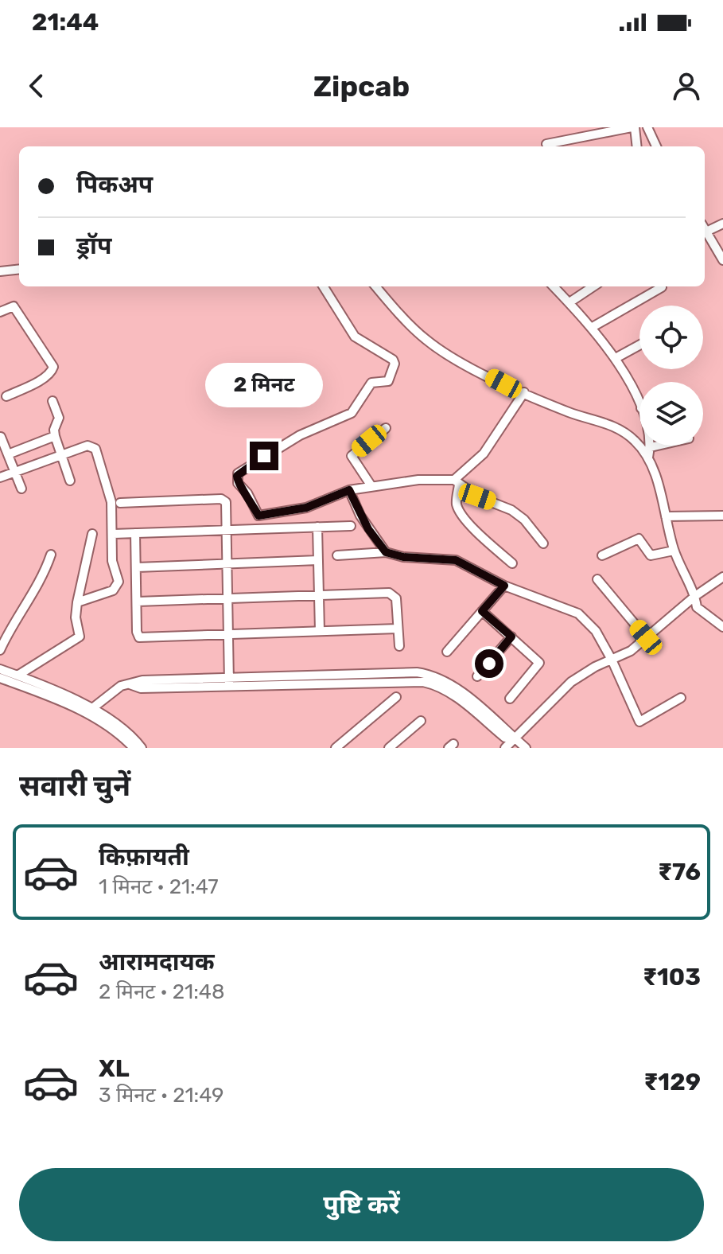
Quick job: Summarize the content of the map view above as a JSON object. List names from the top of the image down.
{
  "page": {
    "status": "21:44",
    "header": "Zipcab",
    "banner": ["पिकअप", "ड्रॉप"],
    "bubble": "2 मिनट",
    "heading": "सवारी चुनें",
    "list": [
      {
        "name": "किफ़ायती",
        "note": "1 मिनट · 21:47",
        "value": "₹76"
      },
      {
        "name": "आरामदायक",
        "note": "2 मिनट · 21:48",
        "value": "₹103"
      },
      {
        "name": "XL",
        "note": "3 मिनट · 21:49",
        "value": "₹129"
      }
    ],
    "buttons": "पुष्टि करें"
  }
}
